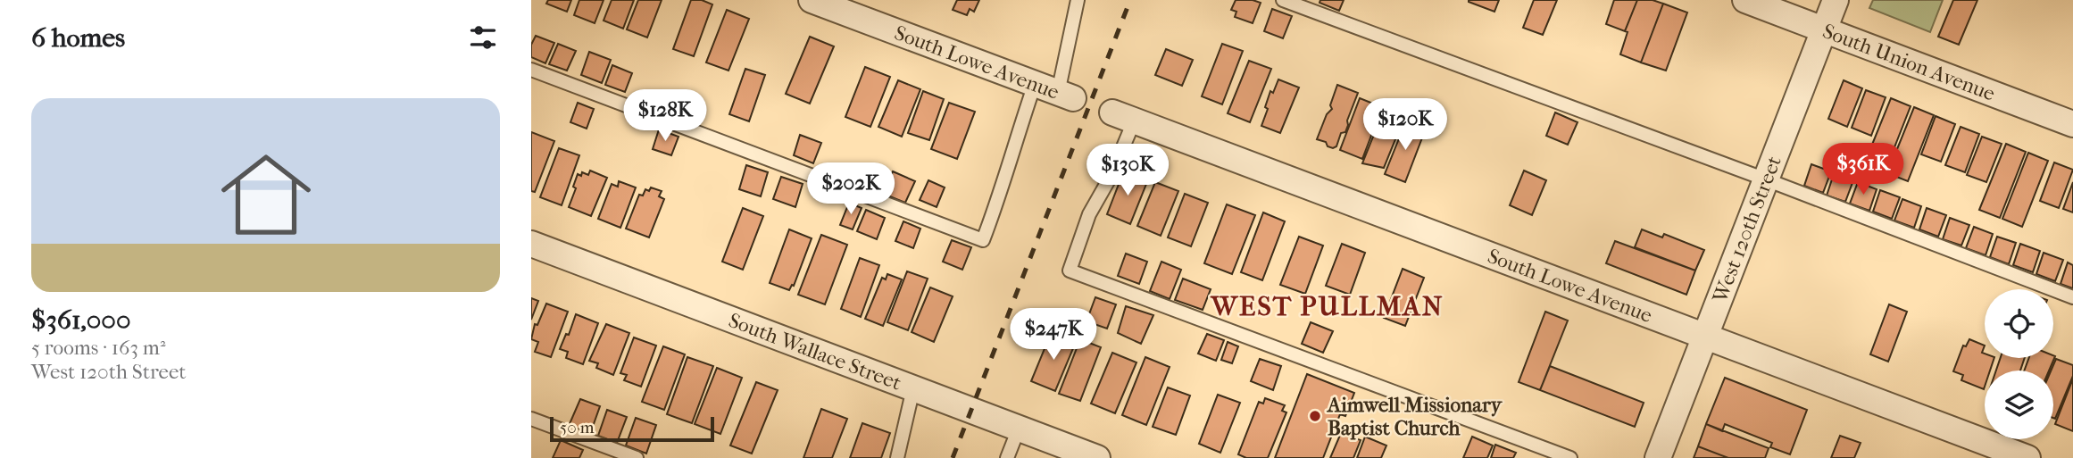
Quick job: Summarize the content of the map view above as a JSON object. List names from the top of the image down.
{
  "streets": {
    "street": [
      "South Union Avenue",
      "South Lowe Avenue",
      "West 120th Street",
      "South Wallace Street"
    ]
  },
  "crossings": [
    ["South Union Avenue", "West 120th Street"],
    ["South Lowe Avenue", "West 120th Street"]
  ],
  "districts": ["WEST PULLMAN"],
  "places": ["Aimwell Missionary Baptist Church"],
  "scale_bar": "50 m",
  "page": {
    "heading": "6 homes",
    "list": [
      {
        "name": "$361,000",
        "note": "5 rooms · 163 m² · West 120th Street"
      }
    ],
    "price": [
      "$128K",
      "$120K",
      "$361K",
      "$130K",
      "$202K",
      "$247K"
    ],
    "scale": "50 m"
  }
}
